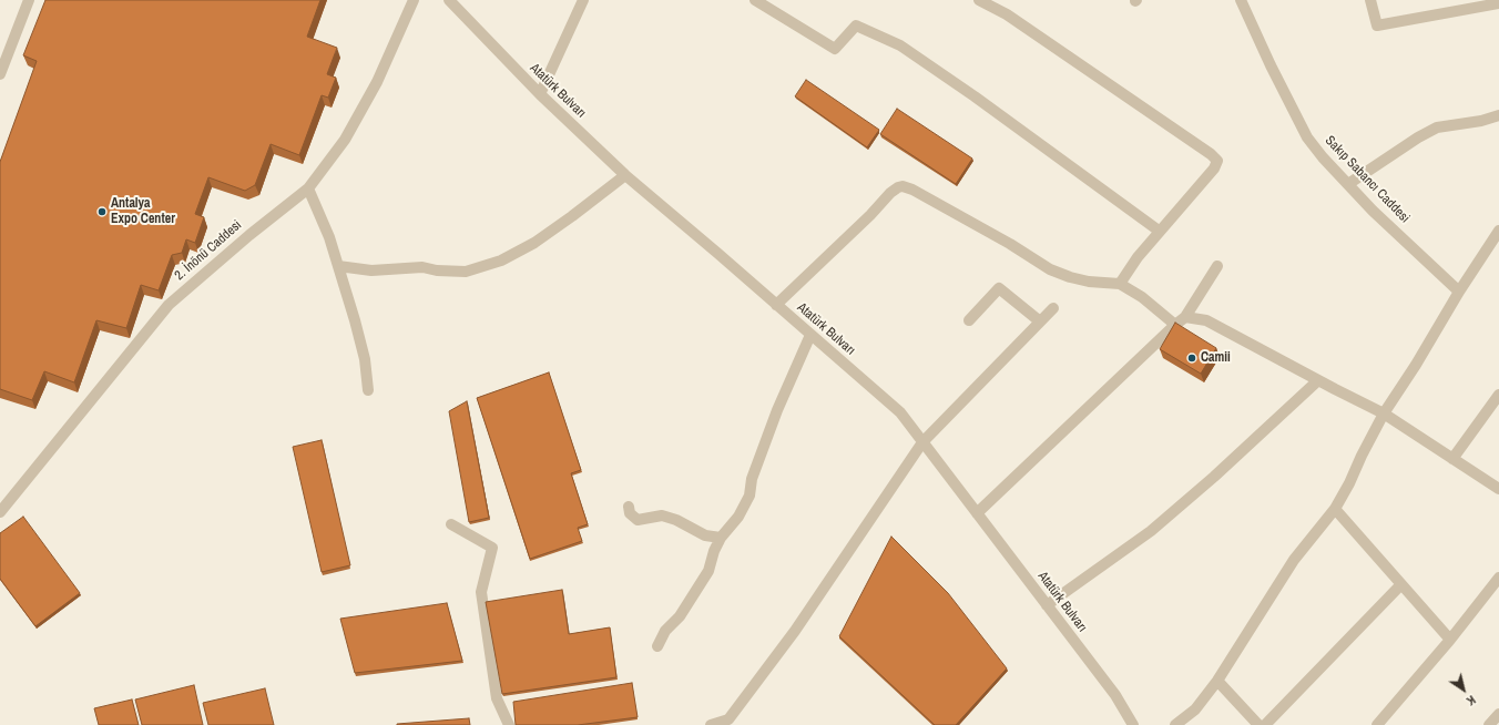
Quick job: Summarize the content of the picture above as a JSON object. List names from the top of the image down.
{
  "streets": {
    "street": ["Atatürk Bulvarı", "Sakıp Sabancı Caddesi", "2. İnönü Caddesi"]
  },
  "places": ["Antalya Expo Center", "Camii"],
  "north": "bottom right"
}
